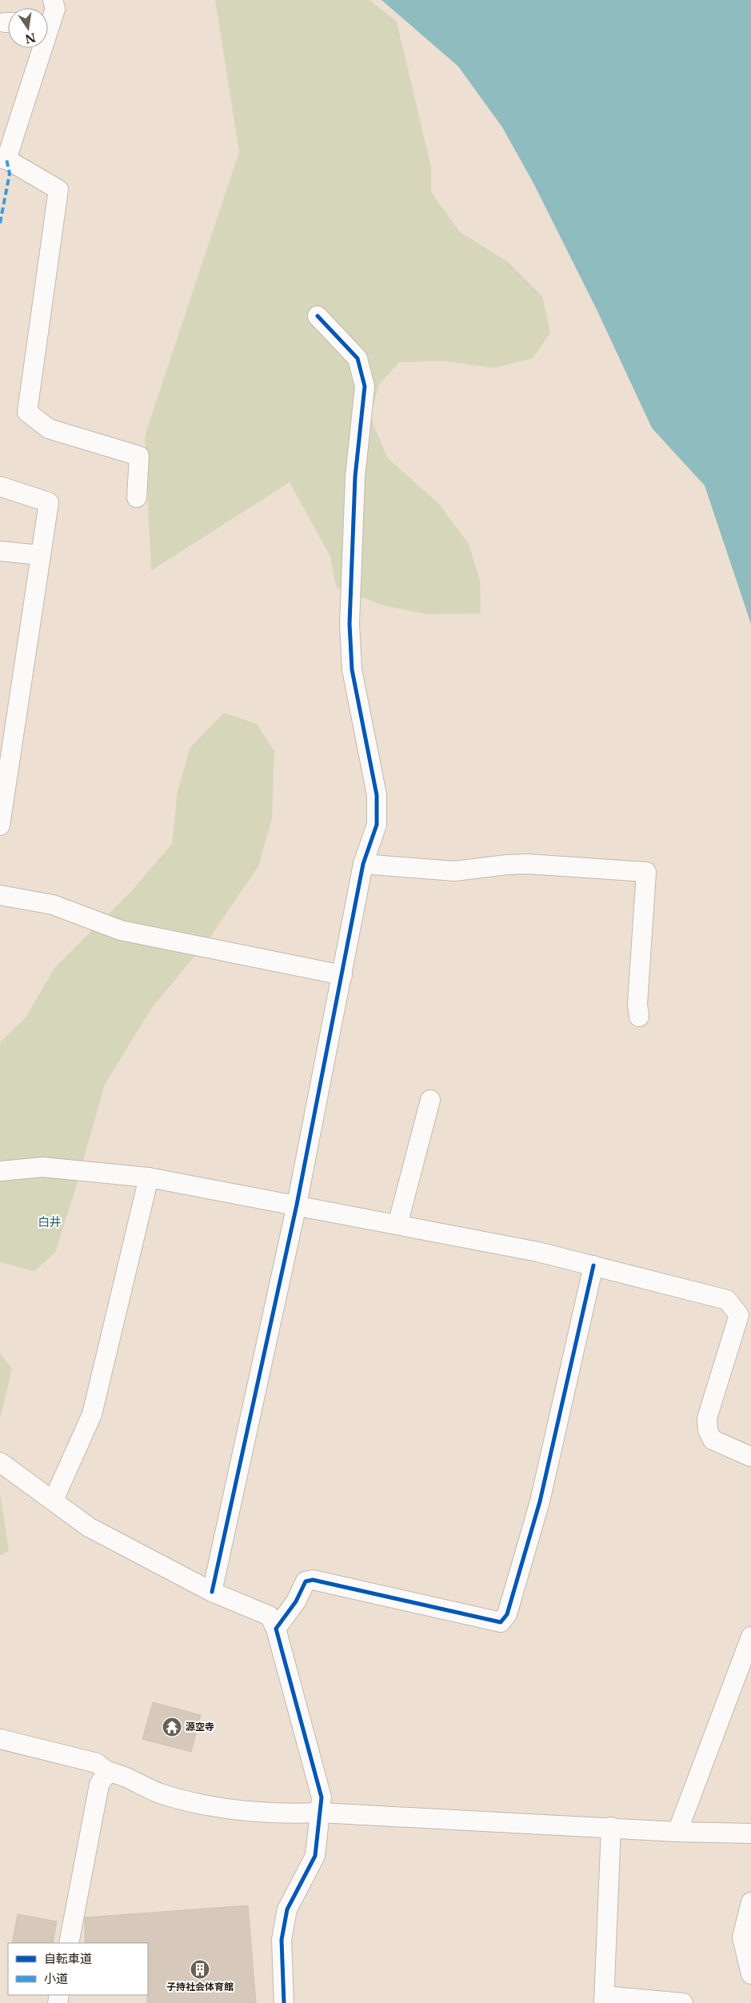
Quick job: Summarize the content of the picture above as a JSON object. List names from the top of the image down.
{
  "districts": ["白井"],
  "places": {
    "temple": ["源空寺"],
    "building": ["子持社会体育館"]
  },
  "legend": ["自転車道", "小道"],
  "north": "bottom"
}
